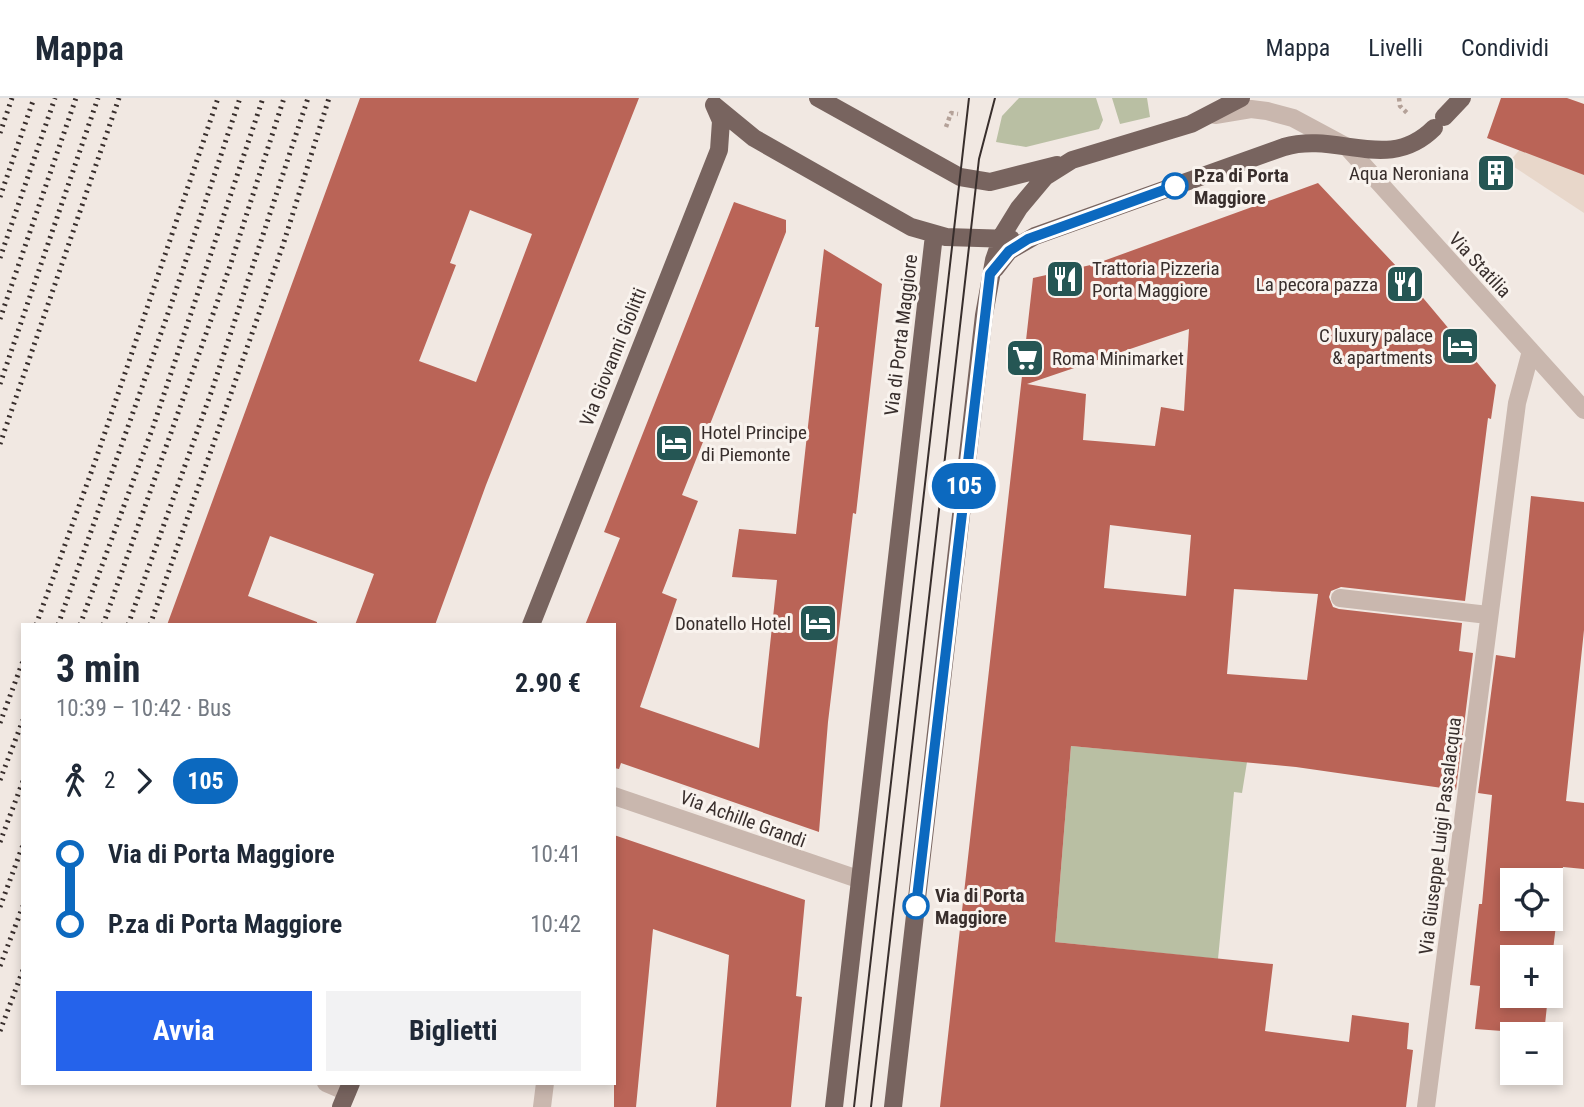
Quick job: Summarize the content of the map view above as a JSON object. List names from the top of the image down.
{
  "streets": {
    "main road": ["Via di Porta Maggiore", "Via Giovanni Giolitti"],
    "street": ["Via Statilia", "Via Achille Grandi", "Via Giuseppe Luigi Passalacqua"]
  },
  "crossings": [
    ["Via Statilia", "Via Giuseppe Luigi Passalacqua"],
    ["Via di Porta Maggiore", "Via Achille Grandi"]
  ],
  "places": {
    "building": ["Aqua Neroniana"],
    "other": ["P.za di Porta Maggiore", "Via di Porta Maggiore"],
    "restaurant": ["Trattoria Pizzeria Porta Maggiore", "La pecora pazza"],
    "hotel": ["C luxury palace & apartments", "Hotel Principe di Piemonte", "Donatello Hotel"],
    "supermarket": ["Roma Minimarket"]
  },
  "lines": ["bus line 105"],
  "page": {
    "header": "Mappa",
    "nav": ["Mappa", "Livelli", "Condividi"],
    "on_map": "105",
    "heading": ["3 min", "10:39 – 10:42 · Bus", "2.90 €"],
    "legs": ["2", "105"],
    "list": [
      {
        "name": "Via di Porta Maggiore",
        "value": "10:41"
      },
      {
        "name": "P.za di Porta Maggiore",
        "value": "10:42"
      }
    ],
    "map_buttons": ["+", "−"],
    "buttons": ["Avvia", "Biglietti"]
  }
}
